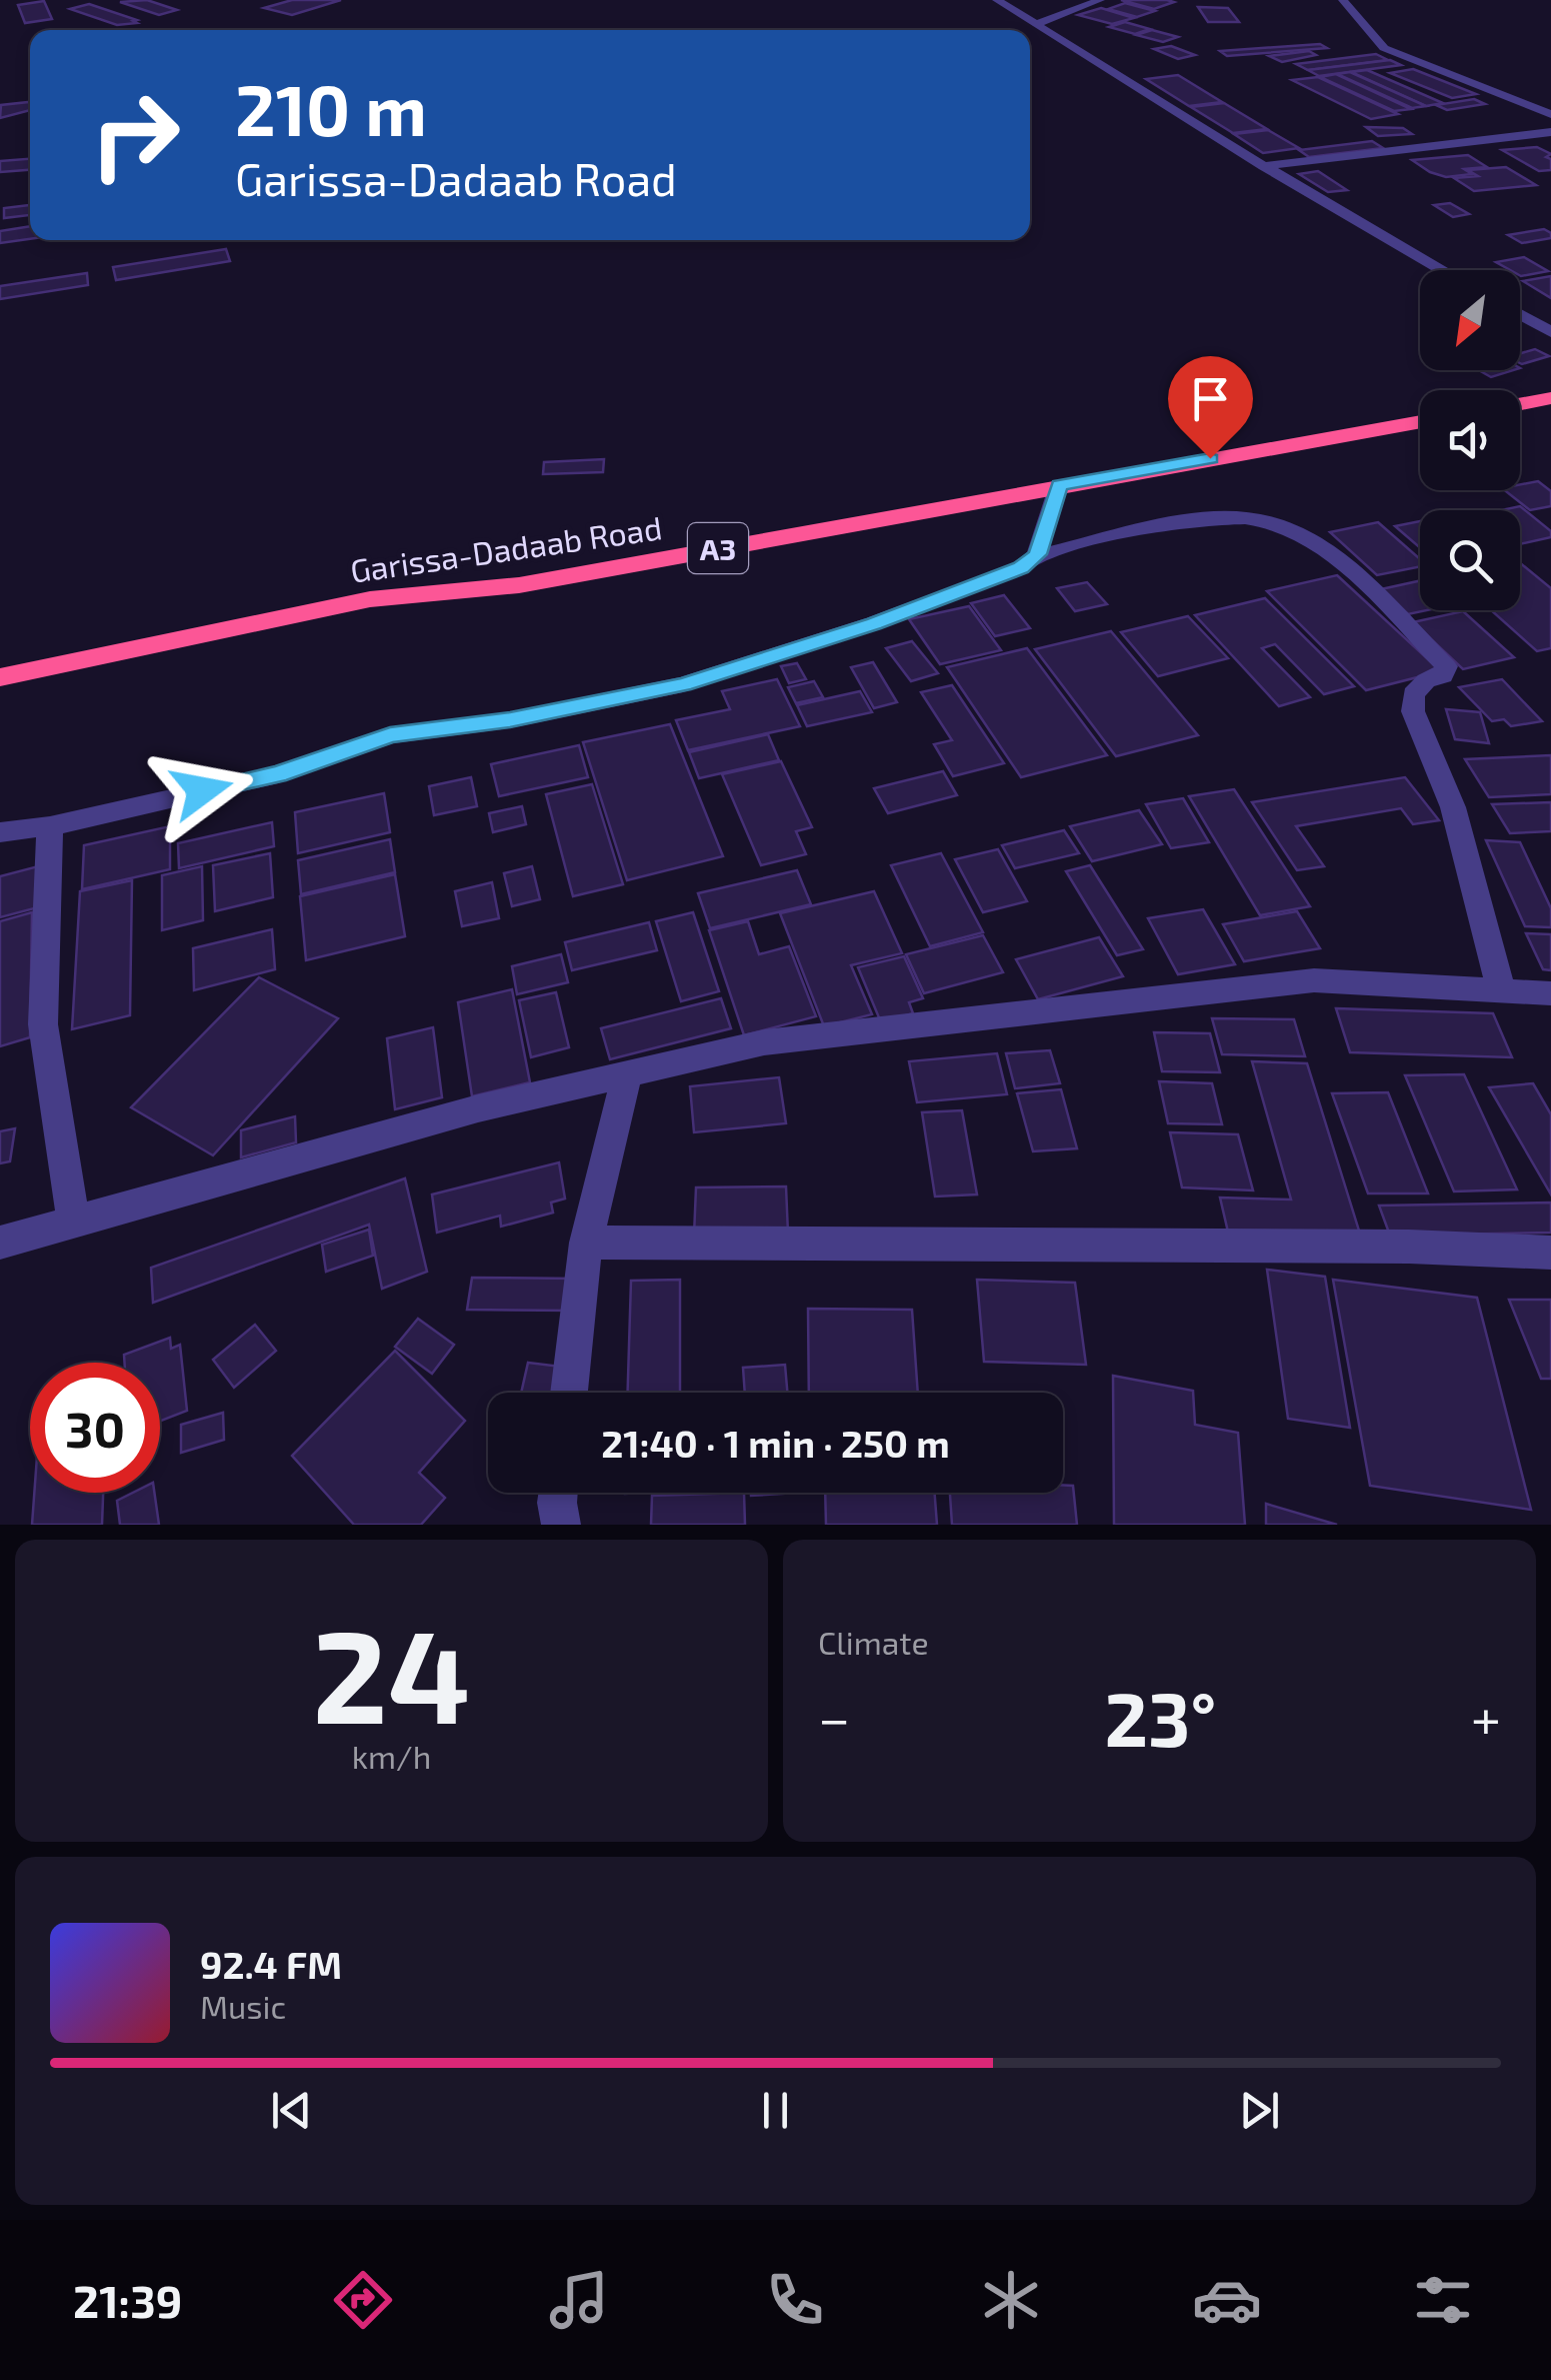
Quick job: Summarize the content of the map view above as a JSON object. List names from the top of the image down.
{
  "streets": {
    "highway": ["Garissa-Dadaab Road", "A3"]
  },
  "north": "bottom left",
  "page": {
    "turn": ["210 m", "Garissa-Dadaab Road"],
    "limit": "30",
    "trip": "21:40 · 1 min · 250 m",
    "tile": [
      ["24", "km/h"],
      "Climate"
    ],
    "heat": ["−", "23°", "+"],
    "song": ["92.4 FM", "Music"],
    "tabs": "21:39"
  }
}
